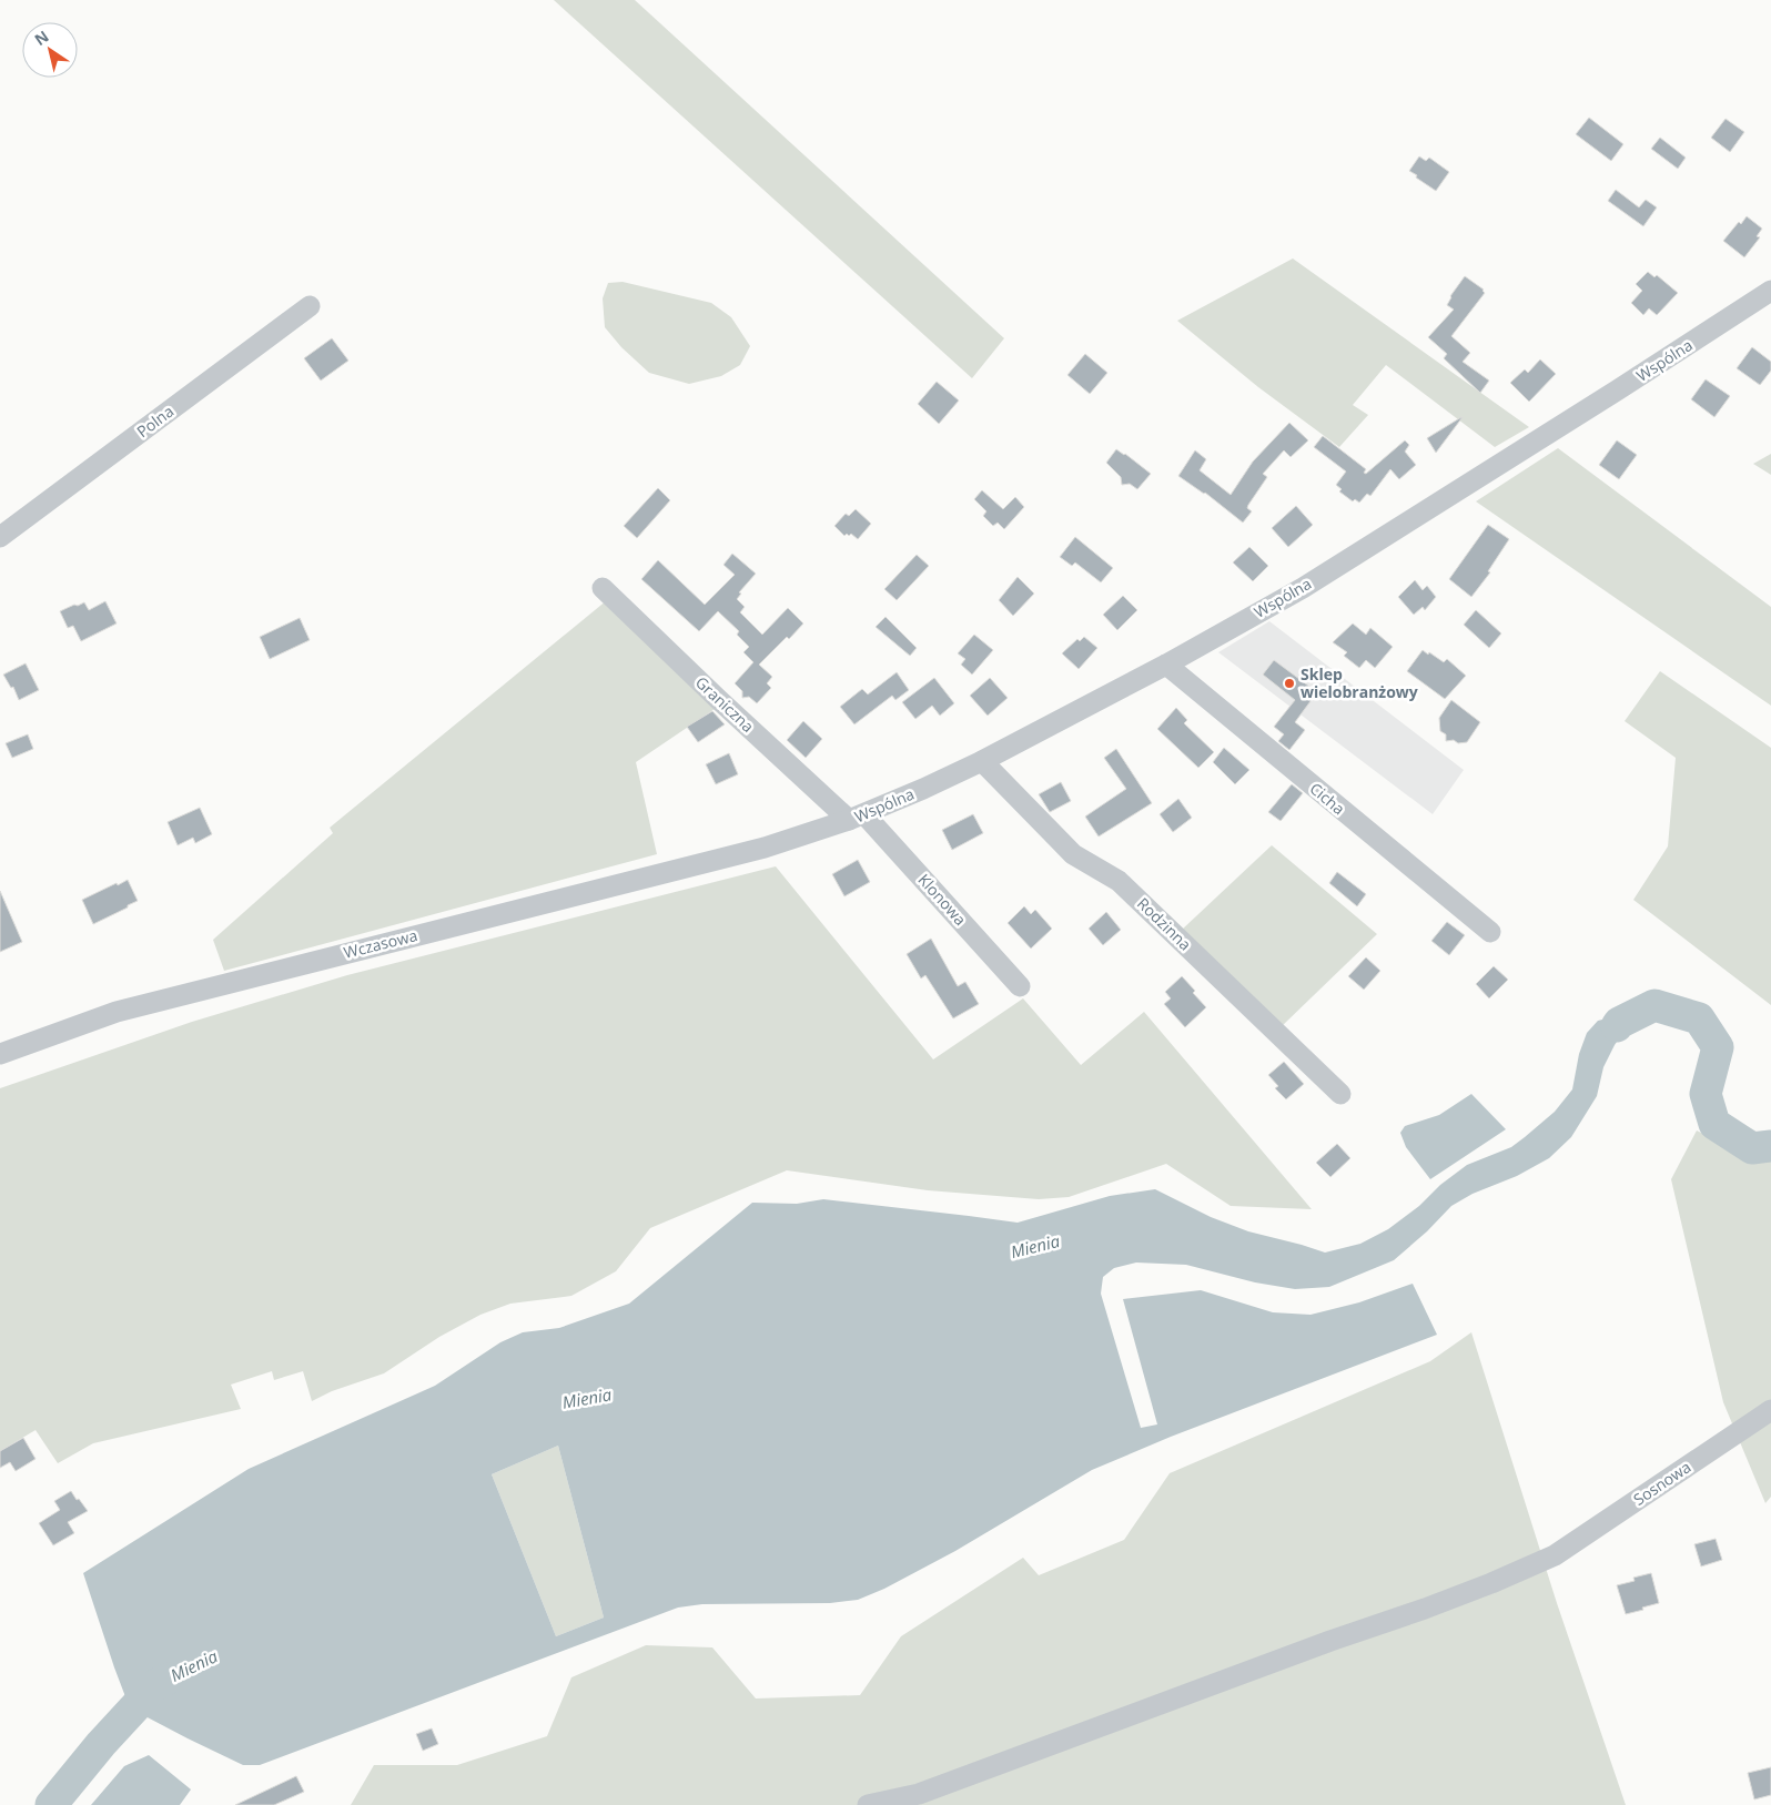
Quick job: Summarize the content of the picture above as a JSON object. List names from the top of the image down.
{
  "streets": {
    "street": [
      "Wspólna",
      "Polna",
      "Graniczna",
      "Cicha",
      "Klonowa",
      "Rodzinna",
      "Wczasowa",
      "Sosnowa"
    ]
  },
  "crossings": [
    ["Wspólna", "Graniczna"],
    ["Wspólna", "Cicha"],
    ["Wspólna", "Klonowa"],
    ["Wspólna", "Rodzinna"],
    ["Wspólna", "Wczasowa"],
    ["Graniczna", "Klonowa"]
  ],
  "water": ["Mienia"],
  "places": ["Sklep wielobranżowy"],
  "north": "top left"
}
